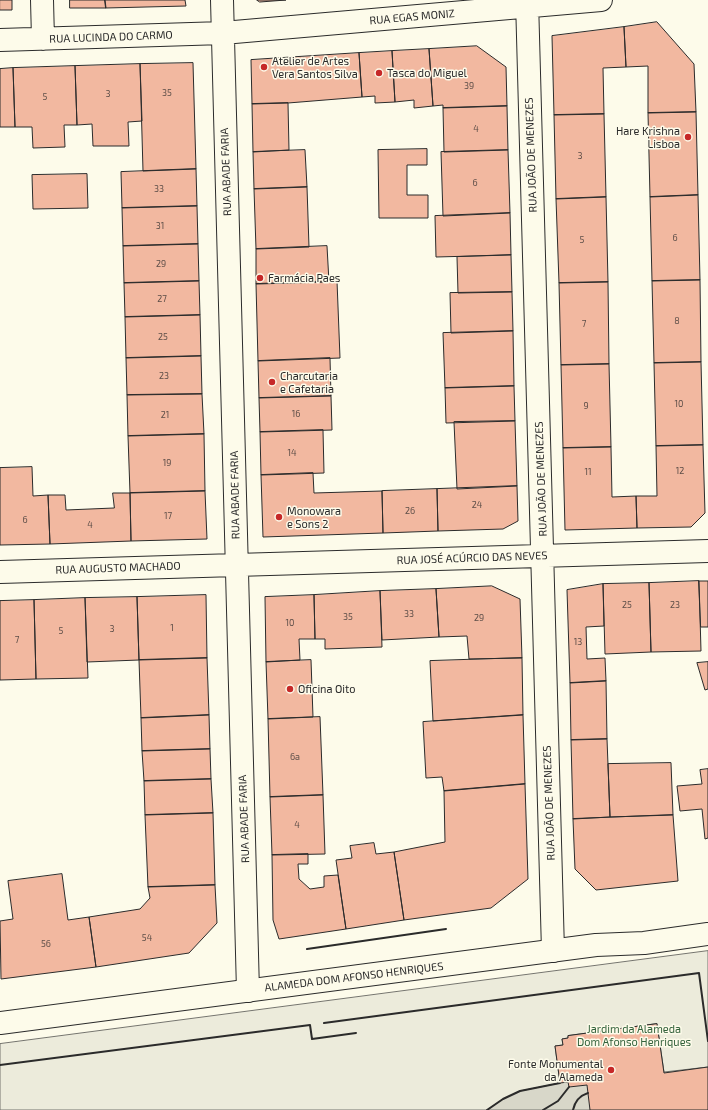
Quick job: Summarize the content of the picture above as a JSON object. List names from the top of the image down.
{
  "streets": {
    "street": [
      "RUA EGAS MONIZ",
      "RUA LUCINDA DO CARMO",
      "RUA JOÃO DE MENEZES",
      "RUA ABADE FARIA",
      "RUA JOSÉ ACÚRCIO DAS NEVES",
      "RUA AUGUSTO MACHADO",
      "ALAMEDA DOM AFONSO HENRIQUES"
    ]
  },
  "crossings": [
    ["RUA EGAS MONIZ", "RUA LUCINDA DO CARMO"],
    ["RUA EGAS MONIZ", "RUA JOÃO DE MENEZES"],
    ["RUA EGAS MONIZ", "RUA ABADE FARIA"],
    ["RUA LUCINDA DO CARMO", "RUA ABADE FARIA"],
    ["RUA JOÃO DE MENEZES", "RUA JOSÉ ACÚRCIO DAS NEVES"],
    ["RUA JOÃO DE MENEZES", "ALAMEDA DOM AFONSO HENRIQUES"],
    ["RUA ABADE FARIA", "RUA JOSÉ ACÚRCIO DAS NEVES"],
    ["RUA ABADE FARIA", "RUA AUGUSTO MACHADO"],
    ["RUA ABADE FARIA", "ALAMEDA DOM AFONSO HENRIQUES"],
    ["RUA JOSÉ ACÚRCIO DAS NEVES", "RUA AUGUSTO MACHADO"]
  ],
  "parks": ["Jardim da Alameda Dom Afonso Henriques"],
  "places": [
    "Atelier de Artes Vera Santos Silva",
    "Tasca do Miguel",
    "Hare Krishna Lisboa",
    "Farmácia Paes",
    "Charcutaria e Cafetaria",
    "Monowara e Sons 2",
    "Oficina Oito",
    "Fonte Monumental da Alameda"
  ],
  "house_numbers": [
    "39",
    "35",
    "3",
    "5",
    "4",
    "3",
    "6",
    "33",
    "31",
    "6",
    "5",
    "29",
    "27",
    "8",
    "7",
    "25",
    "23",
    "10",
    "9",
    "16",
    "21",
    "14",
    "19",
    "12",
    "11",
    "24",
    "26",
    "17",
    "6",
    "4",
    "25",
    "23",
    "33",
    "35",
    "29",
    "10",
    "1",
    "3",
    "5",
    "7",
    "13",
    "6a",
    "4",
    "54",
    "56"
  ]
}
